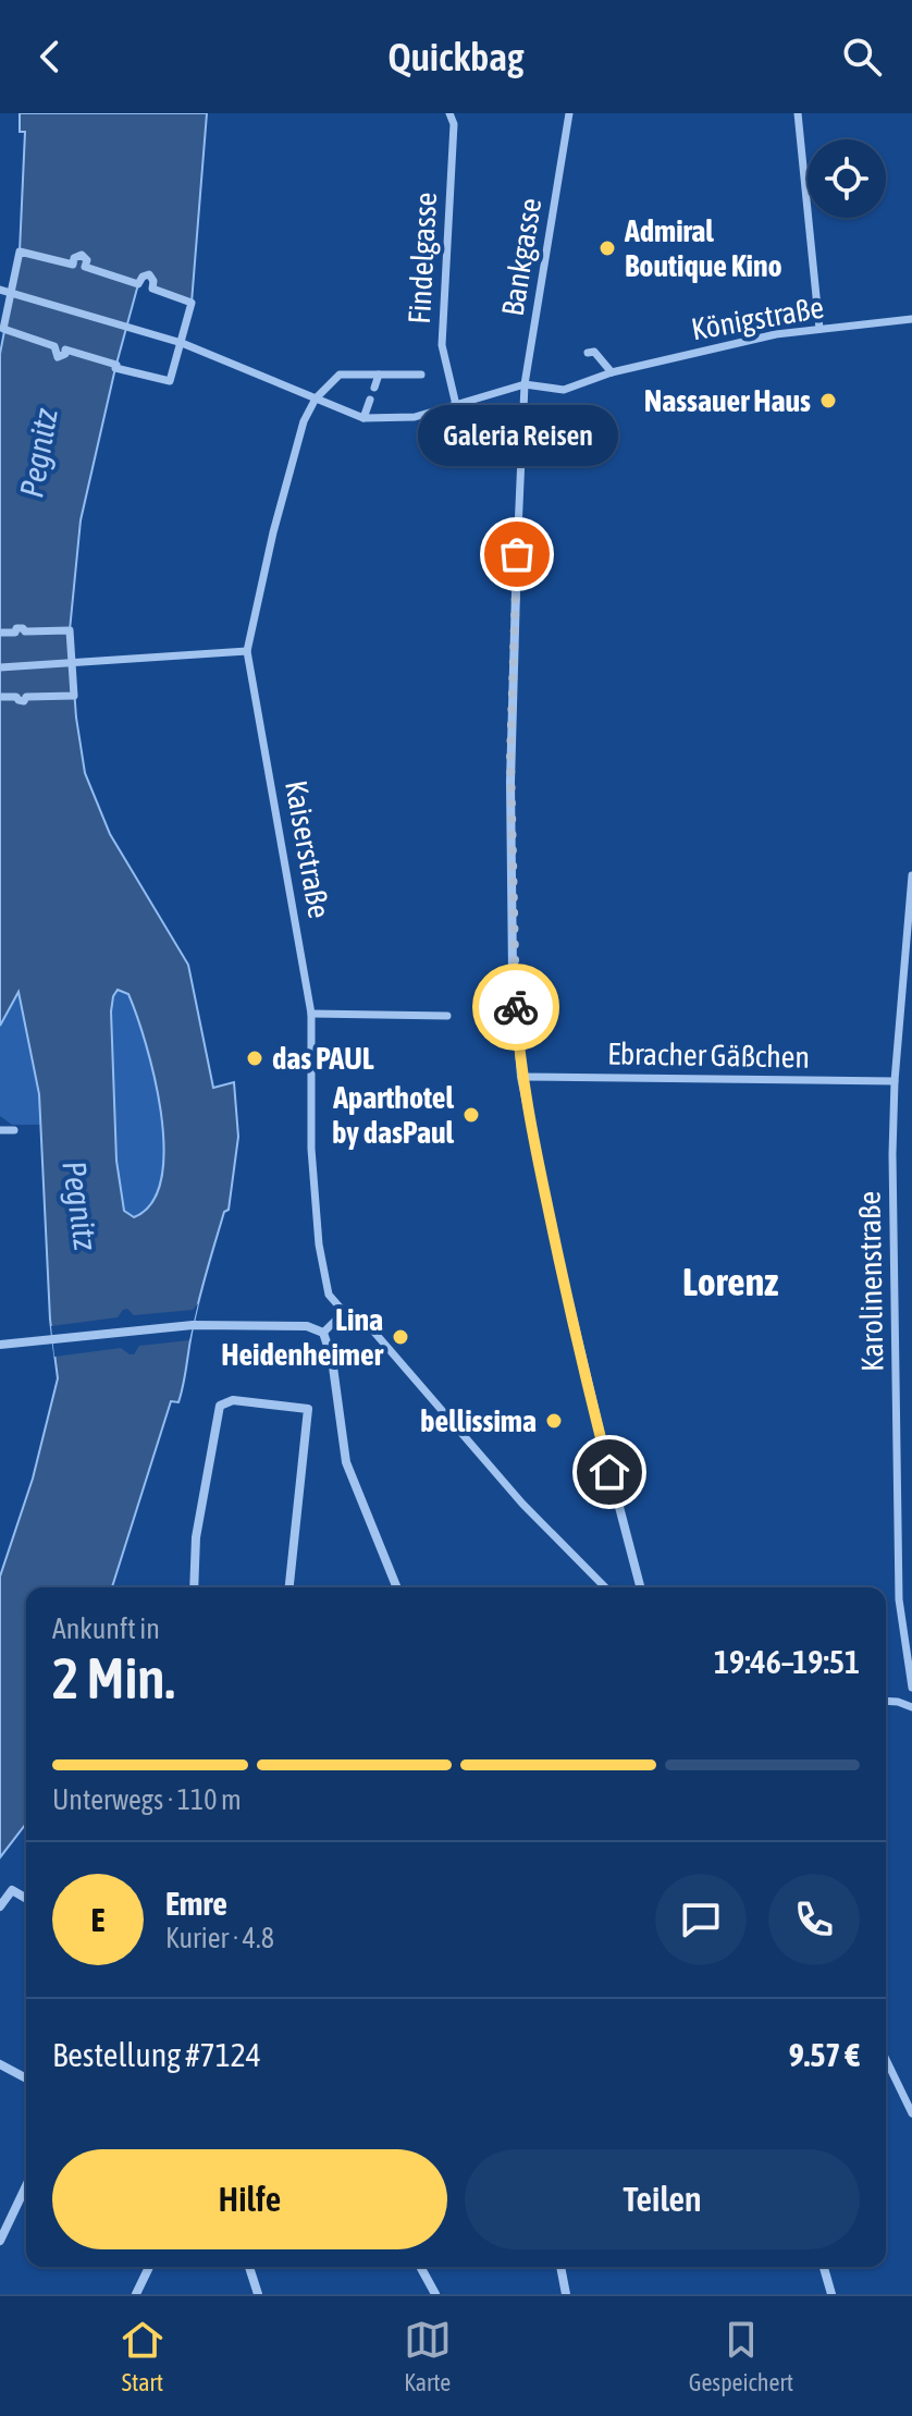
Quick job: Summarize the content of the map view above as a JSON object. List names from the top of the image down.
{
  "streets": {
    "street": [
      "Bankgasse",
      "Findelgasse",
      "Königstraße",
      "Kaiserstraße",
      "Ebracher Gäßchen",
      "Karolinenstraße"
    ]
  },
  "crossings": [
    ["Bankgasse", "Königstraße"],
    ["Findelgasse", "Königstraße"],
    ["Königstraße", "Kaiserstraße"],
    ["Ebracher Gäßchen", "Karolinenstraße"]
  ],
  "districts": ["Lorenz"],
  "water": ["Pegnitz"],
  "places": [
    "Admiral Boutique Kino",
    "Nassauer Haus",
    "Galeria Reisen",
    "das PAUL",
    "Aparthotel by dasPaul",
    "Lina Heidenheimer",
    "bellissima"
  ],
  "page": {
    "header": "Quickbag",
    "bubble": "Galeria Reisen",
    "heading": ["2 Min.", "Ankunft in", "19:46–19:51"],
    "panel": [
      "Emre",
      "Kurier · 4.8",
      "Bestellung #7124",
      "9.57 €"
    ],
    "bar": "Unterwegs · 110 m",
    "round": "E",
    "buttons": ["Hilfe", "Teilen"],
    "tabs": ["Start", "Karte", "Gespeichert"]
  }
}
